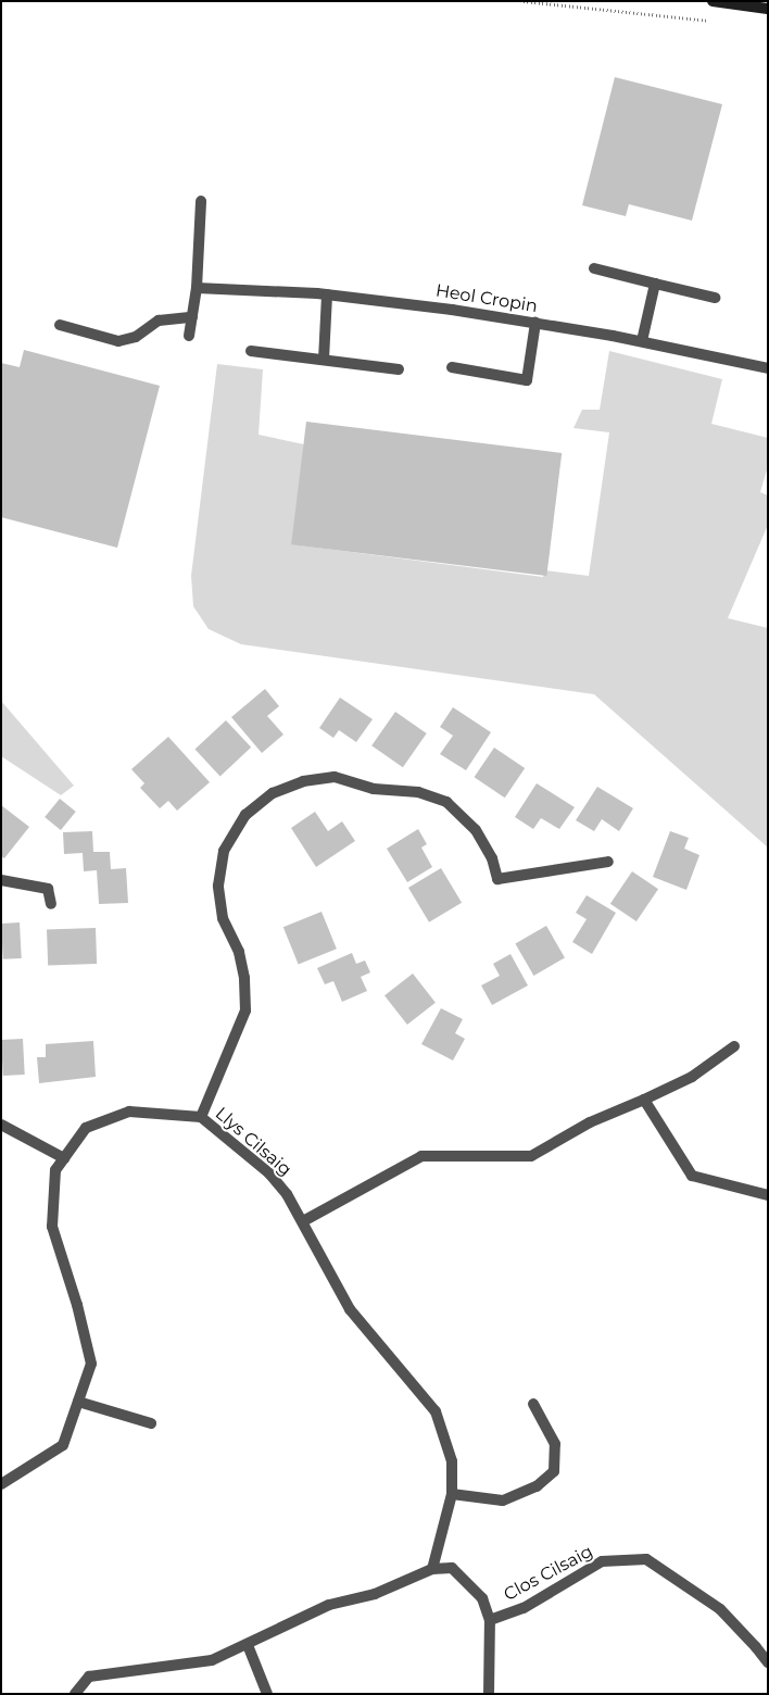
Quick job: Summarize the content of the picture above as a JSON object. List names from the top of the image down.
{
  "streets": {
    "street": ["Heol Cropin", "Llys Cilsaig", "Clos Cilsaig"]
  },
  "crossings": [
    ["Llys Cilsaig", "Clos Cilsaig"]
  ]
}
